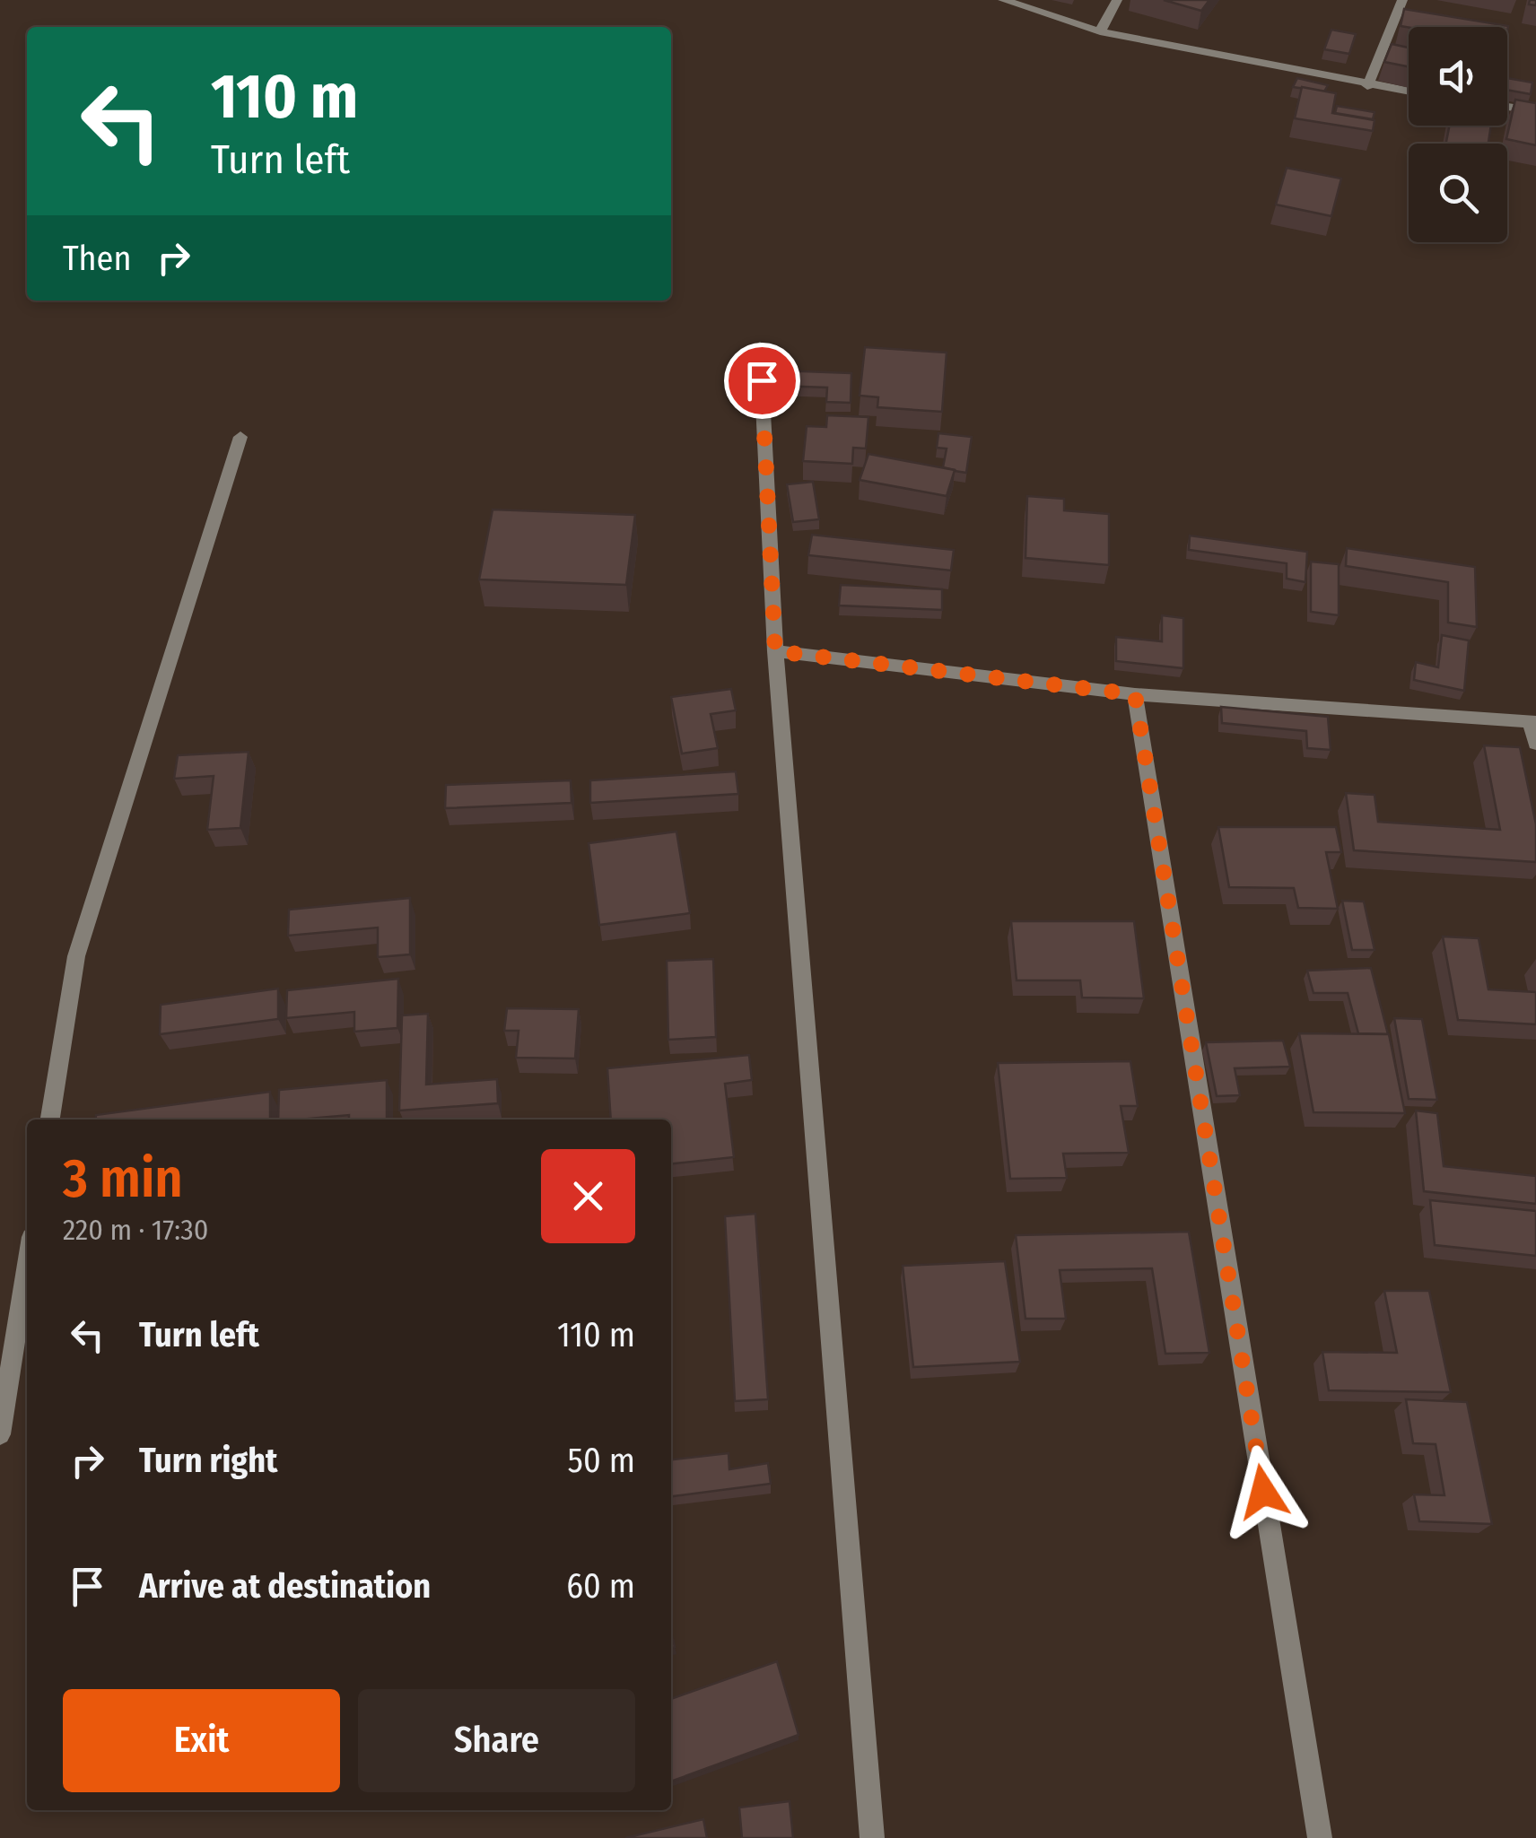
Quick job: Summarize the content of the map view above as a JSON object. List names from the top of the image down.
{
  "page": {
    "turn": ["110 m", "Turn left"],
    "then": "Then",
    "heading": ["3 min", "220 m · 17:30"],
    "list": [
      {
        "name": "Turn left",
        "value": "110 m"
      },
      {
        "name": "Turn right",
        "value": "50 m"
      },
      {
        "name": "Arrive at destination",
        "value": "60 m"
      }
    ],
    "buttons": ["Exit", "Share"]
  }
}
